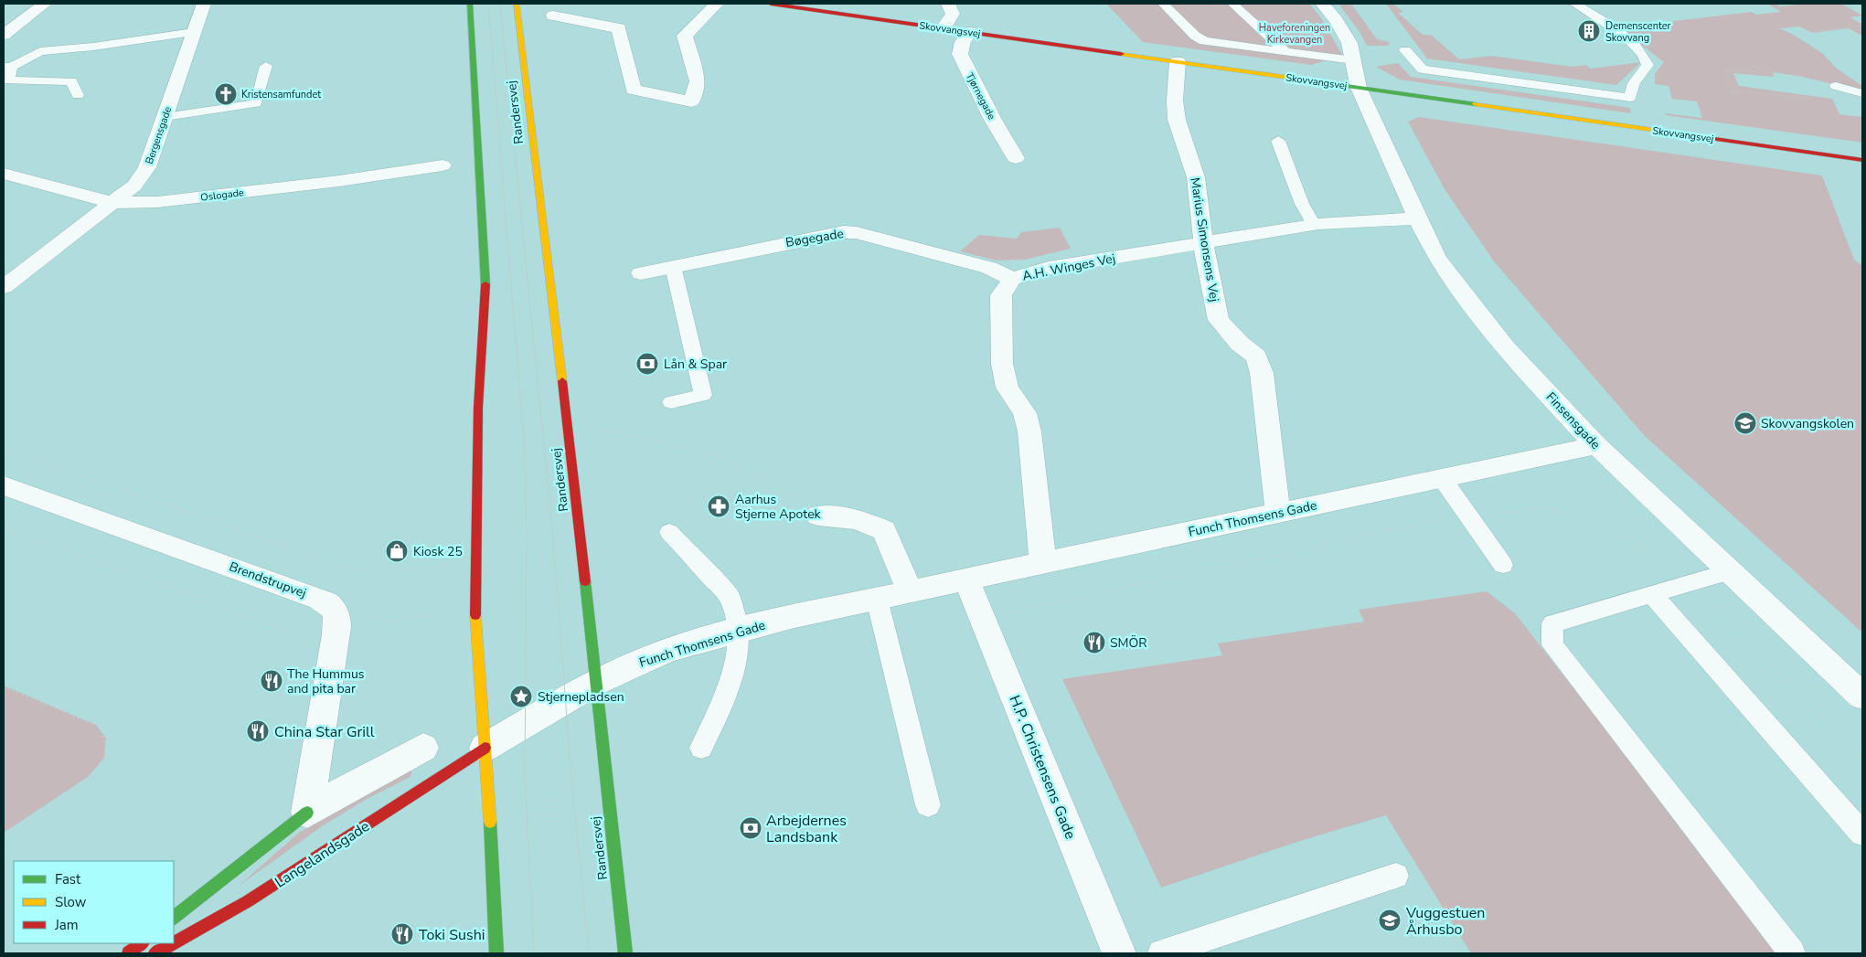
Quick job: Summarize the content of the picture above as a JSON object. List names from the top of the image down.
{
  "streets": {
    "street": [
      "Skovvangsvej",
      "Tjørnegade",
      "Randersvej",
      "Bergensgade",
      "Oslogade",
      "Bøgegade",
      "Marius Simonsens Vej",
      "A.H. Winges Vej",
      "Finsensgade",
      "Funch Thomsens Gade",
      "Brendstrupvej",
      "H.P. Christensens Gade",
      "Langelandsgade"
    ]
  },
  "crossings": [
    ["Skovvangsvej", "Tjørnegade"],
    ["Skovvangsvej", "Marius Simonsens Vej"],
    ["Skovvangsvej", "Finsensgade"],
    ["Randersvej", "Funch Thomsens Gade"],
    ["Bergensgade", "Oslogade"],
    ["Bøgegade", "A.H. Winges Vej"],
    ["Marius Simonsens Vej", "A.H. Winges Vej"],
    ["Marius Simonsens Vej", "Funch Thomsens Gade"],
    ["A.H. Winges Vej", "Finsensgade"],
    ["A.H. Winges Vej", "Funch Thomsens Gade"],
    ["Finsensgade", "Funch Thomsens Gade"],
    ["Funch Thomsens Gade", "H.P. Christensens Gade"],
    ["Funch Thomsens Gade", "Langelandsgade"]
  ],
  "parks": ["Haveforeningen Kirkevangen"],
  "places": {
    "building": ["Demenscenter Skovvang"],
    "church": ["Kristensamfundet"],
    "bank": ["Lån & Spar", "Arbejdernes Landsbank"],
    "school or university": ["Skovvangskolen", "Vuggestuen Århusbo"],
    "pharmacy": ["Aarhus Stjerne Apotek"],
    "shop": ["Kiosk 25"],
    "restaurant": [
      "SMÖR",
      "The Hummus and pita bar",
      "China Star Grill",
      "Toki Sushi"
    ],
    "place": ["Stjernepladsen"]
  },
  "legend": ["Fast", "Slow", "Jam"]
}
